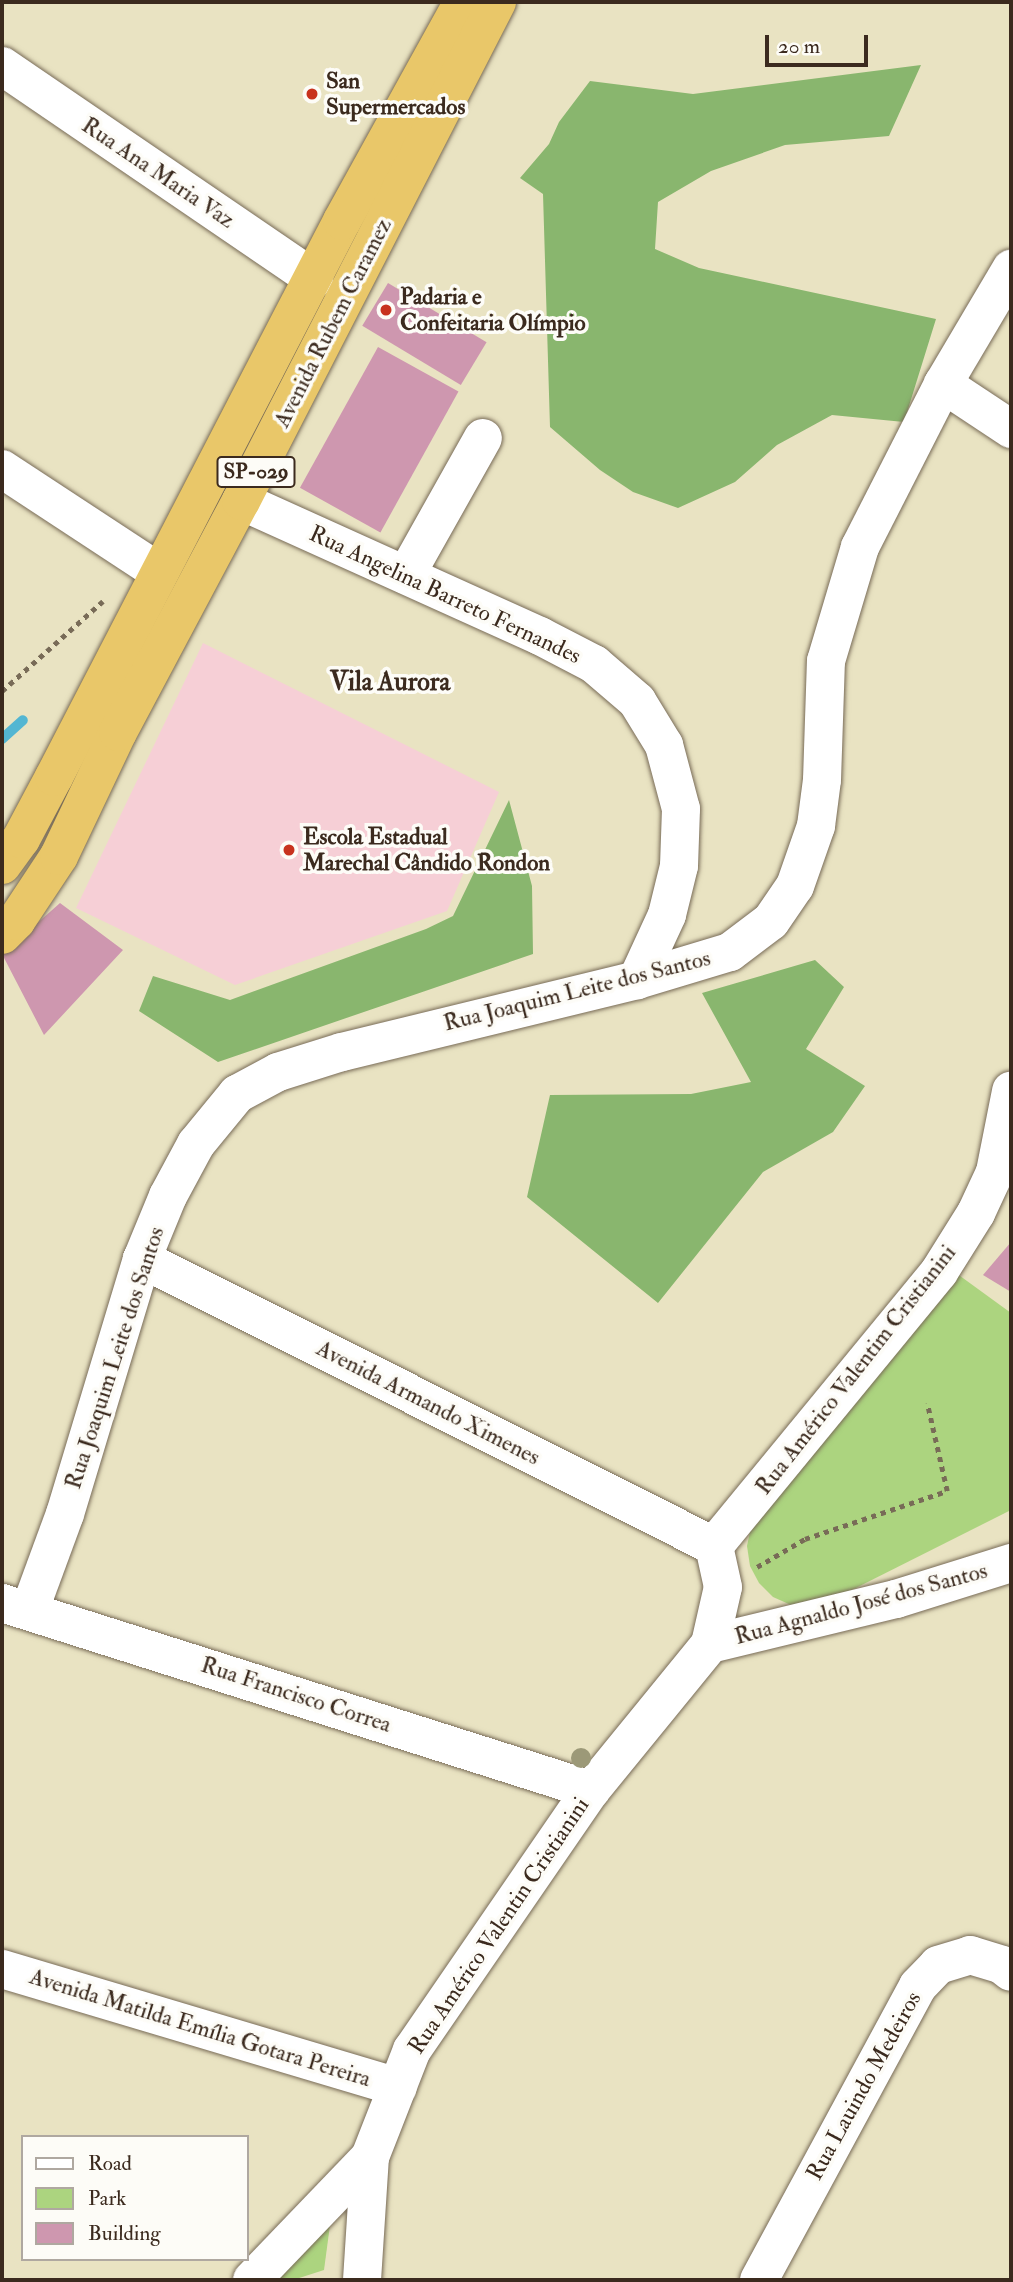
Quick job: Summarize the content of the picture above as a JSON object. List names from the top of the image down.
{
  "streets": {
    "highway": ["Avenida Rubem Caramez", "SP-029"],
    "street": [
      "Rua Ana Maria Vaz",
      "Rua Angelina Barreto Fernandes",
      "Rua Joaquim Leite dos Santos",
      "Rua Américo Valentim Cristianini",
      "Avenida Armando Ximenes",
      "Rua Agnaldo José dos Santos",
      "Rua Francisco Correa",
      "Rua Américo Valentin Cristianini",
      "Avenida Matilda Emília Gotara Pereira",
      "Rua Lauindo Medeiros"
    ]
  },
  "crossings": [
    ["Rua Ana Maria Vaz", "Avenida Rubem Caramez"],
    ["Avenida Rubem Caramez", "Rua Angelina Barreto Fernandes"],
    ["Rua Angelina Barreto Fernandes", "Rua Joaquim Leite dos Santos"],
    ["Rua Joaquim Leite dos Santos", "Avenida Armando Ximenes"],
    ["Rua Joaquim Leite dos Santos", "Rua Francisco Correa"],
    ["Rua Américo Valentim Cristianini", "Avenida Armando Ximenes"],
    ["Rua Agnaldo José dos Santos", "Rua Américo Valentin Cristianini"],
    ["Rua Francisco Correa", "Rua Américo Valentin Cristianini"],
    ["Rua Américo Valentin Cristianini", "Avenida Matilda Emília Gotara Pereira"]
  ],
  "districts": ["Vila Aurora"],
  "places": ["San Supermercados", "Padaria e Confeitaria Olímpio", "Escola Estadual Marechal Cândido Rondon"],
  "legend": ["Road", "Park", "Building"],
  "scale_bar": "20 m"
}
